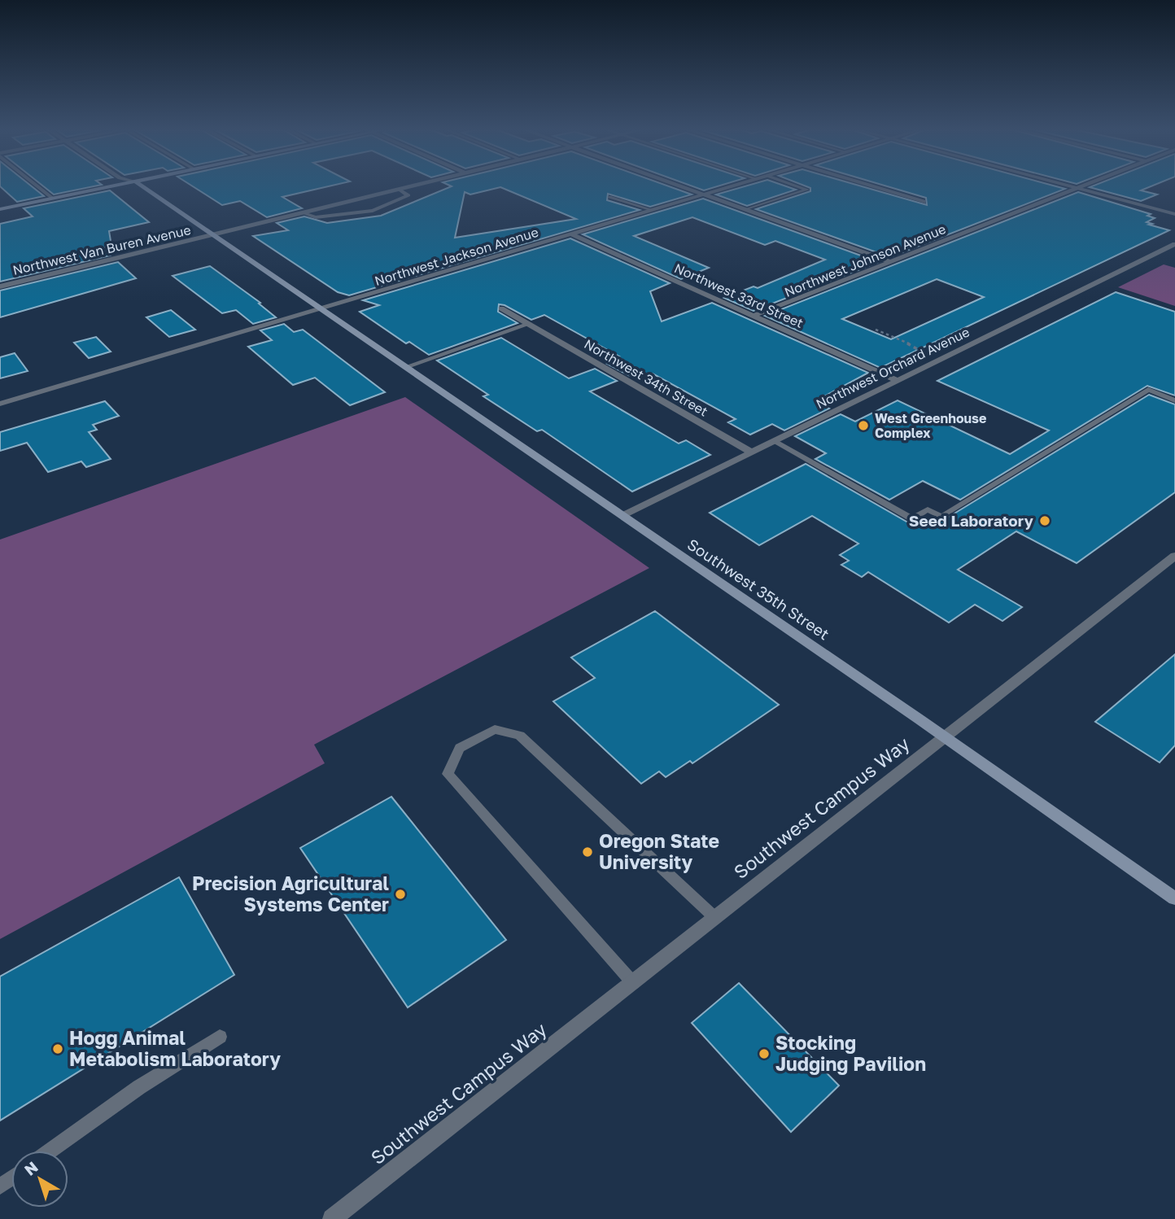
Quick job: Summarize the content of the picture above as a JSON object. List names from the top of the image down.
{
  "streets": {
    "main road": ["Southwest 35th Street"],
    "street": [
      "Northwest Van Buren Avenue",
      "Northwest Jackson Avenue",
      "Northwest Johnson Avenue",
      "Northwest 33rd Street",
      "Northwest Orchard Avenue",
      "Northwest 34th Street",
      "Southwest Campus Way"
    ]
  },
  "crossings": [
    ["Northwest Van Buren Avenue", "Southwest 35th Street"],
    ["Northwest Jackson Avenue", "Northwest 33rd Street"],
    ["Northwest Jackson Avenue", "Southwest 35th Street"],
    ["Northwest Johnson Avenue", "Northwest 33rd Street"],
    ["Northwest 33rd Street", "Northwest Orchard Avenue"],
    ["Northwest Orchard Avenue", "Northwest 34th Street"],
    ["Northwest Orchard Avenue", "Southwest 35th Street"],
    ["Southwest 35th Street", "Southwest Campus Way"]
  ],
  "places": [
    "West Greenhouse Complex",
    "Seed Laboratory",
    "Oregon State University",
    "Precision Agricultural Systems Center",
    "Hogg Animal Metabolism Laboratory",
    "Stocking Judging Pavilion"
  ],
  "north": "top left"
}
